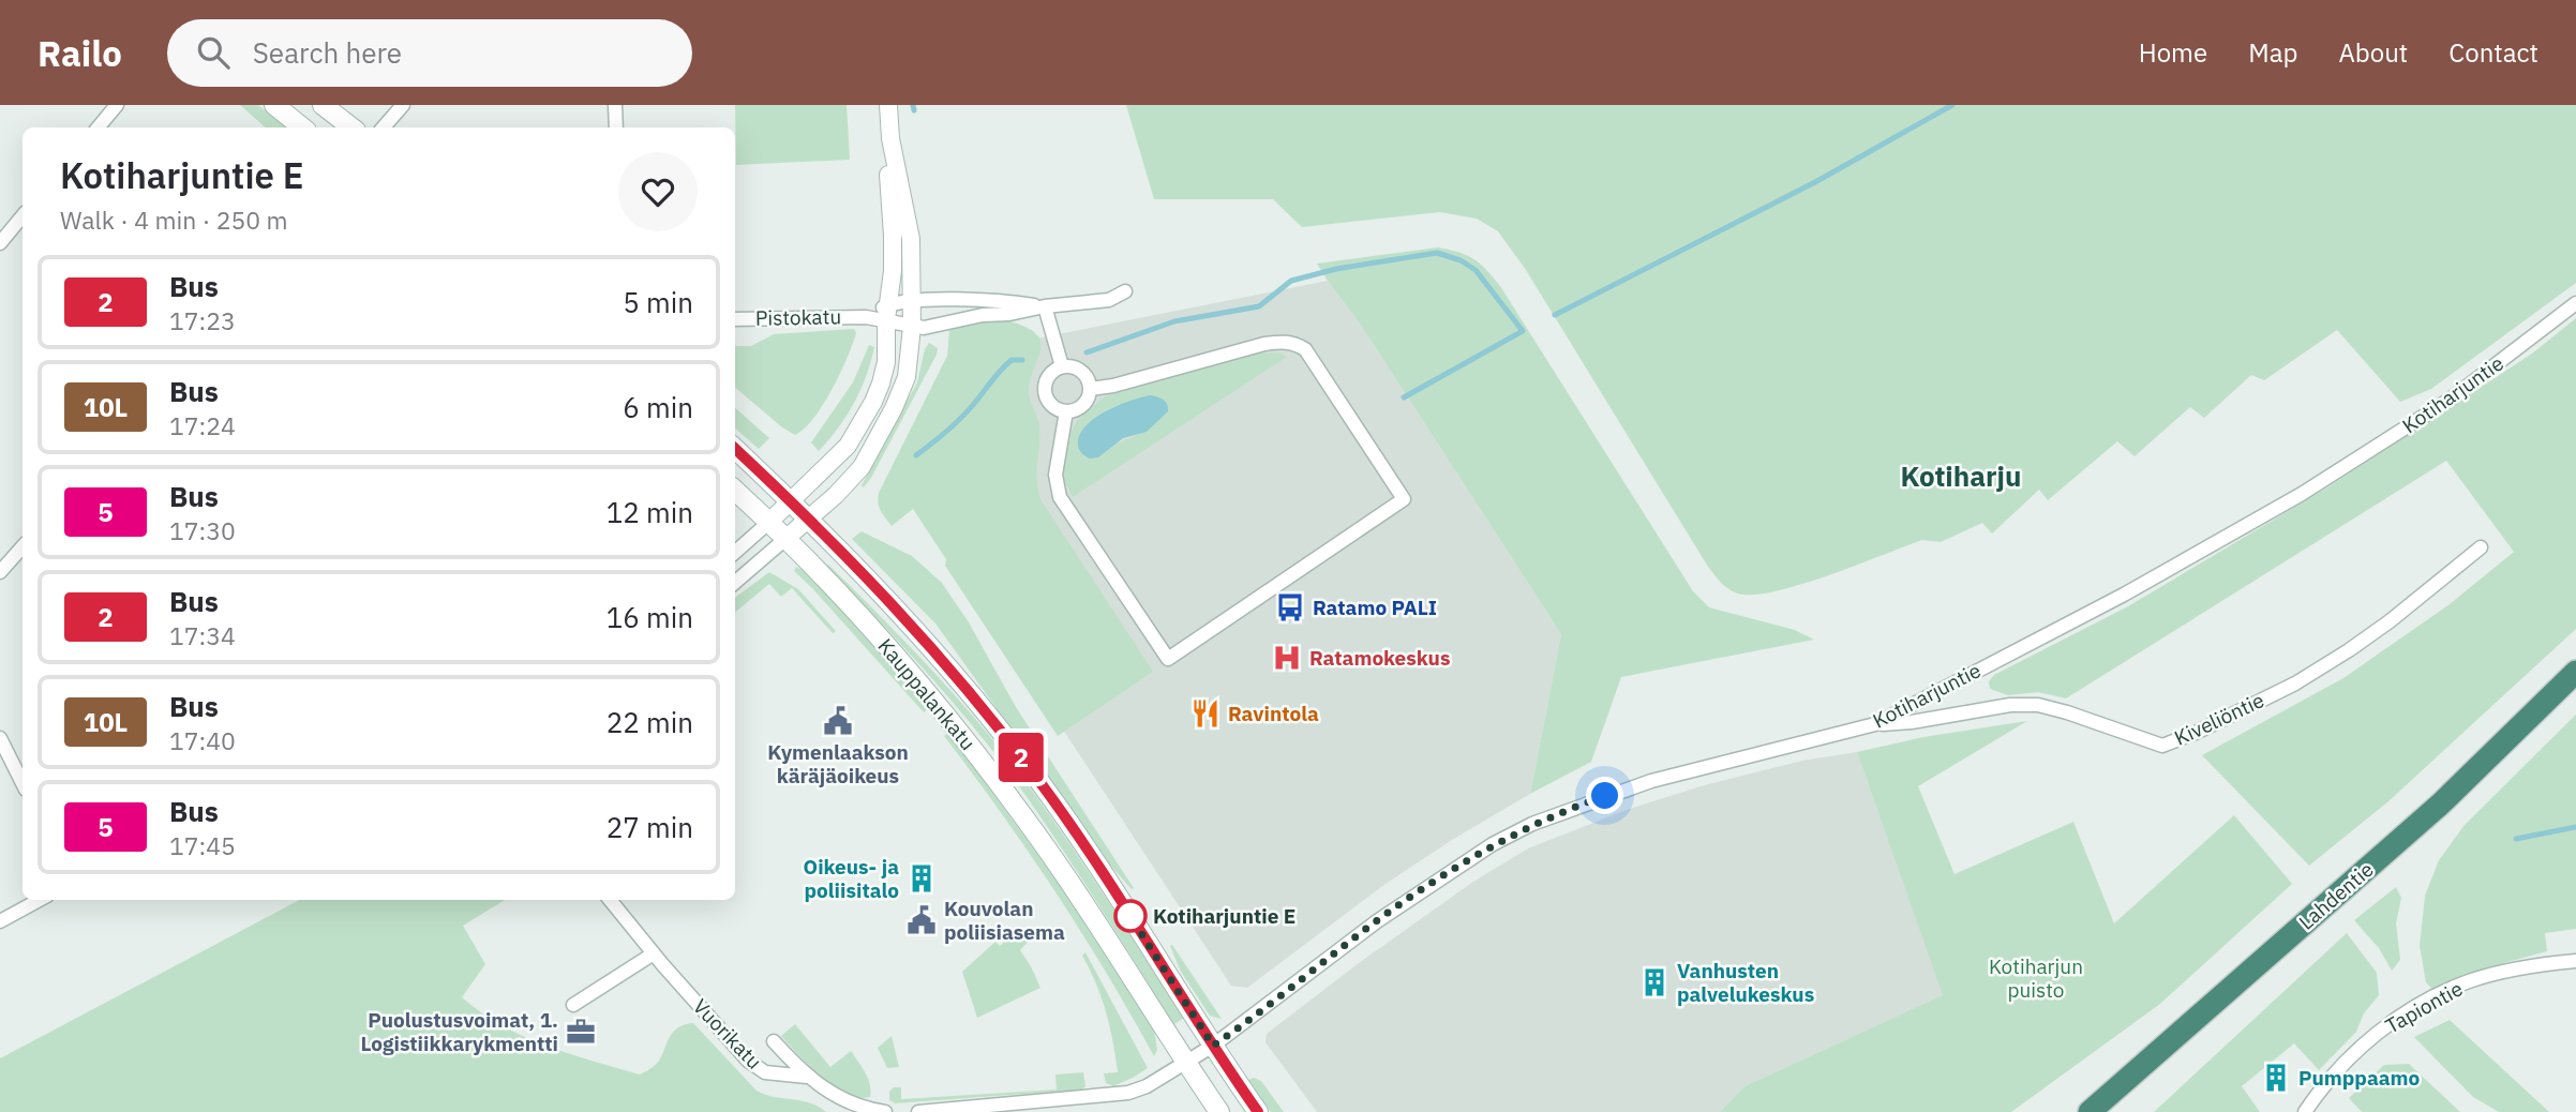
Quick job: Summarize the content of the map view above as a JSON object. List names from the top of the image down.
{
  "streets": {
    "highway": ["Lahdentie"],
    "main road": ["Kauppalankatu"],
    "street": [
      "Pistokatu",
      "Kotiharjuntie",
      "Kiveliöntie",
      "Tapiontie",
      "Vuorikatu"
    ]
  },
  "crossings": [
    ["Kotiharjuntie", "Kauppalankatu"],
    ["Kotiharjuntie", "Kiveliöntie"]
  ],
  "districts": ["Kotiharju"],
  "parks": ["Kotiharjun puisto"],
  "places": {
    "bus stop": ["Ratamo PALI"],
    "hospital": ["Ratamokeskus"],
    "restaurant": ["Ravintola"],
    "public building": ["Kymenlaakson käräjäoikeus", "Kouvolan poliisiasema"],
    "building": ["Oikeus- ja poliisitalo", "Vanhusten palvelukeskus", "Pumppaamo"],
    "other": ["Kotiharjuntie E"],
    "office": ["Puolustusvoimat, 1. Logistiikkarykmentti"]
  },
  "lines": ["bus line 2"],
  "page": {
    "header": "Railo",
    "search": "Search here",
    "nav": [
      "Home",
      "Map",
      "About",
      "Contact"
    ],
    "on_map": "2",
    "heading": ["Kotiharjuntie E", "Walk · 4 min · 250 m"],
    "list": [
      {
        "mark": "2",
        "name": "Bus",
        "note": "17:23",
        "value": "5 min"
      },
      {
        "mark": "10L",
        "name": "Bus",
        "note": "17:24",
        "value": "6 min"
      },
      {
        "mark": "5",
        "name": "Bus",
        "note": "17:30",
        "value": "12 min"
      },
      {
        "mark": "2",
        "name": "Bus",
        "note": "17:34",
        "value": "16 min"
      },
      {
        "mark": "10L",
        "name": "Bus",
        "note": "17:40",
        "value": "22 min"
      },
      {
        "mark": "5",
        "name": "Bus",
        "note": "17:45",
        "value": "27 min"
      }
    ]
  }
}
